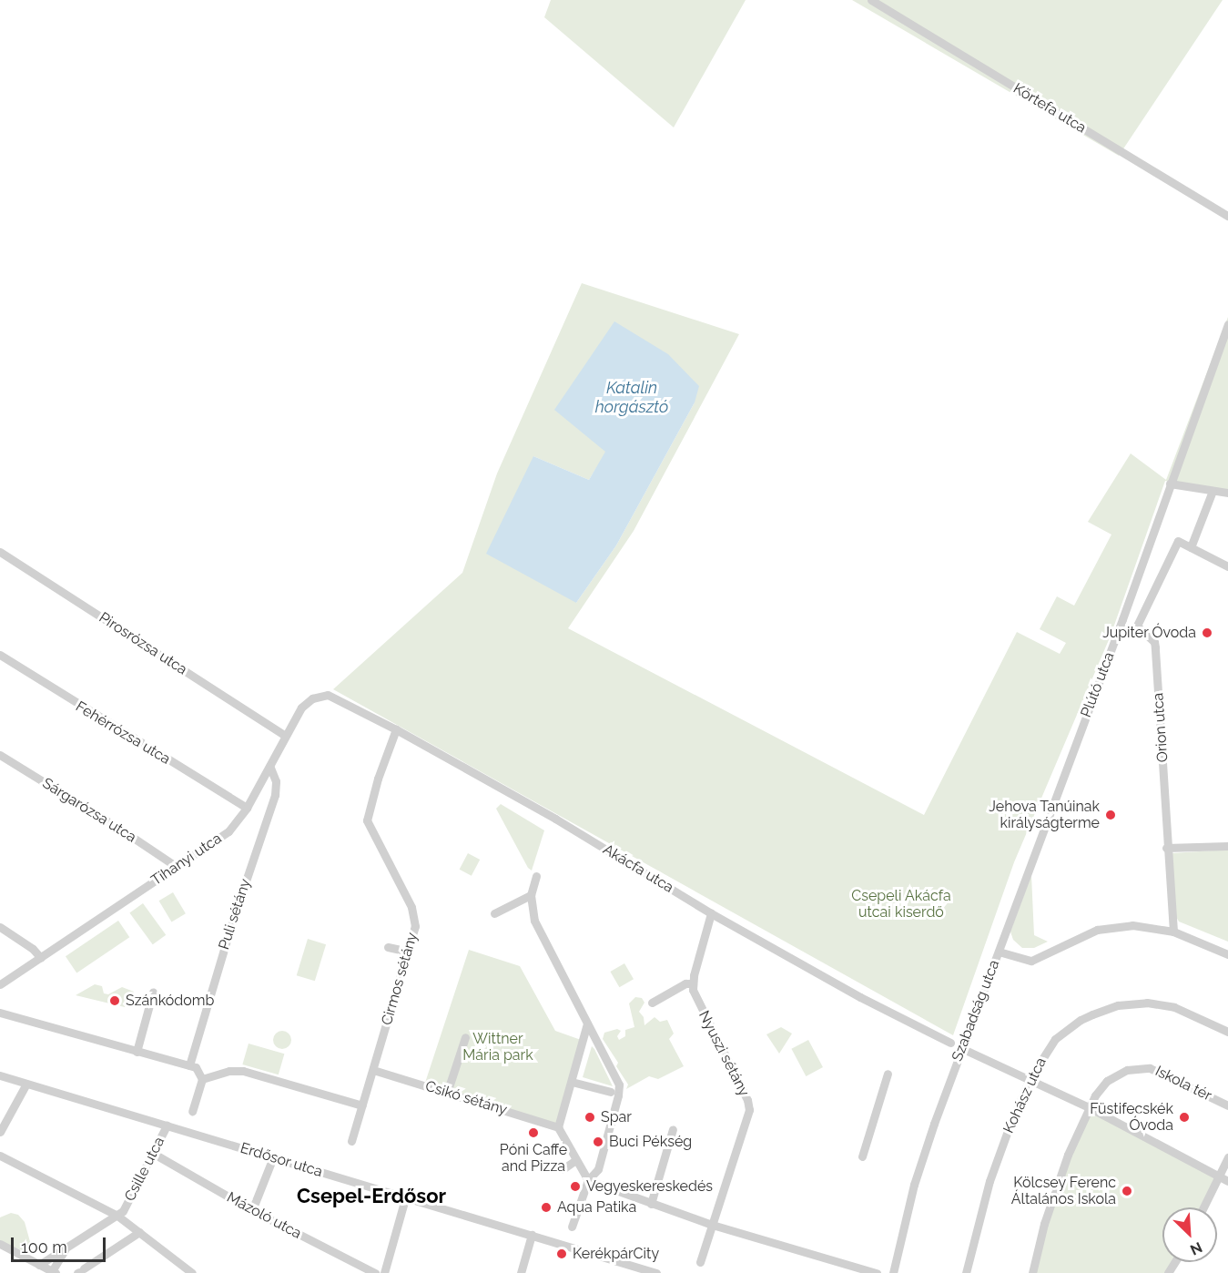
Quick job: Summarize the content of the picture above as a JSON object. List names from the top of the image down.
{
  "streets": {
    "street": [
      "Körtefa utca",
      "Pirosrózsa utca",
      "Plútó utca",
      "Orion utca",
      "Fehérrózsa utca",
      "Sárgarózsa utca",
      "Tihanyi utca",
      "Akácfa utca",
      "Puli sétány",
      "Cirmos sétány",
      "Szabadság utca",
      "Nyuszi sétány",
      "Iskola tér",
      "Kohász utca",
      "Csikó sétány",
      "Erdősor utca",
      "Csille utca",
      "Mázoló utca"
    ]
  },
  "crossings": [
    ["Pirosrózsa utca", "Tihanyi utca"],
    ["Plútó utca", "Szabadság utca"],
    ["Orion utca", "Szabadság utca"],
    ["Fehérrózsa utca", "Tihanyi utca"],
    ["Sárgarózsa utca", "Tihanyi utca"],
    ["Tihanyi utca", "Akácfa utca"],
    ["Tihanyi utca", "Puli sétány"],
    ["Akácfa utca", "Cirmos sétány"],
    ["Cirmos sétány", "Csikó sétány"],
    ["Erdősor utca", "Csille utca"],
    ["Csille utca", "Mázoló utca"]
  ],
  "districts": ["Csepel-Erdősor"],
  "water": ["Katalin horgásztó"],
  "parks": ["Csepeli Akácfa utcai kiserdő", "Wittner Mária park"],
  "places": [
    "Jupiter Óvoda",
    "Jehova Tanúinak királyságterme",
    "Szánkódomb",
    "Spar",
    "Füstifecskék Óvoda",
    "Póni Caffe and Pizza",
    "Buci Pékség",
    "Vegyeskereskedés",
    "Kölcsey Ferenc Általános Iskola",
    "Aqua Patika",
    "KerékpárCity"
  ],
  "scale_bar": "100 m",
  "north": "bottom right"
}
